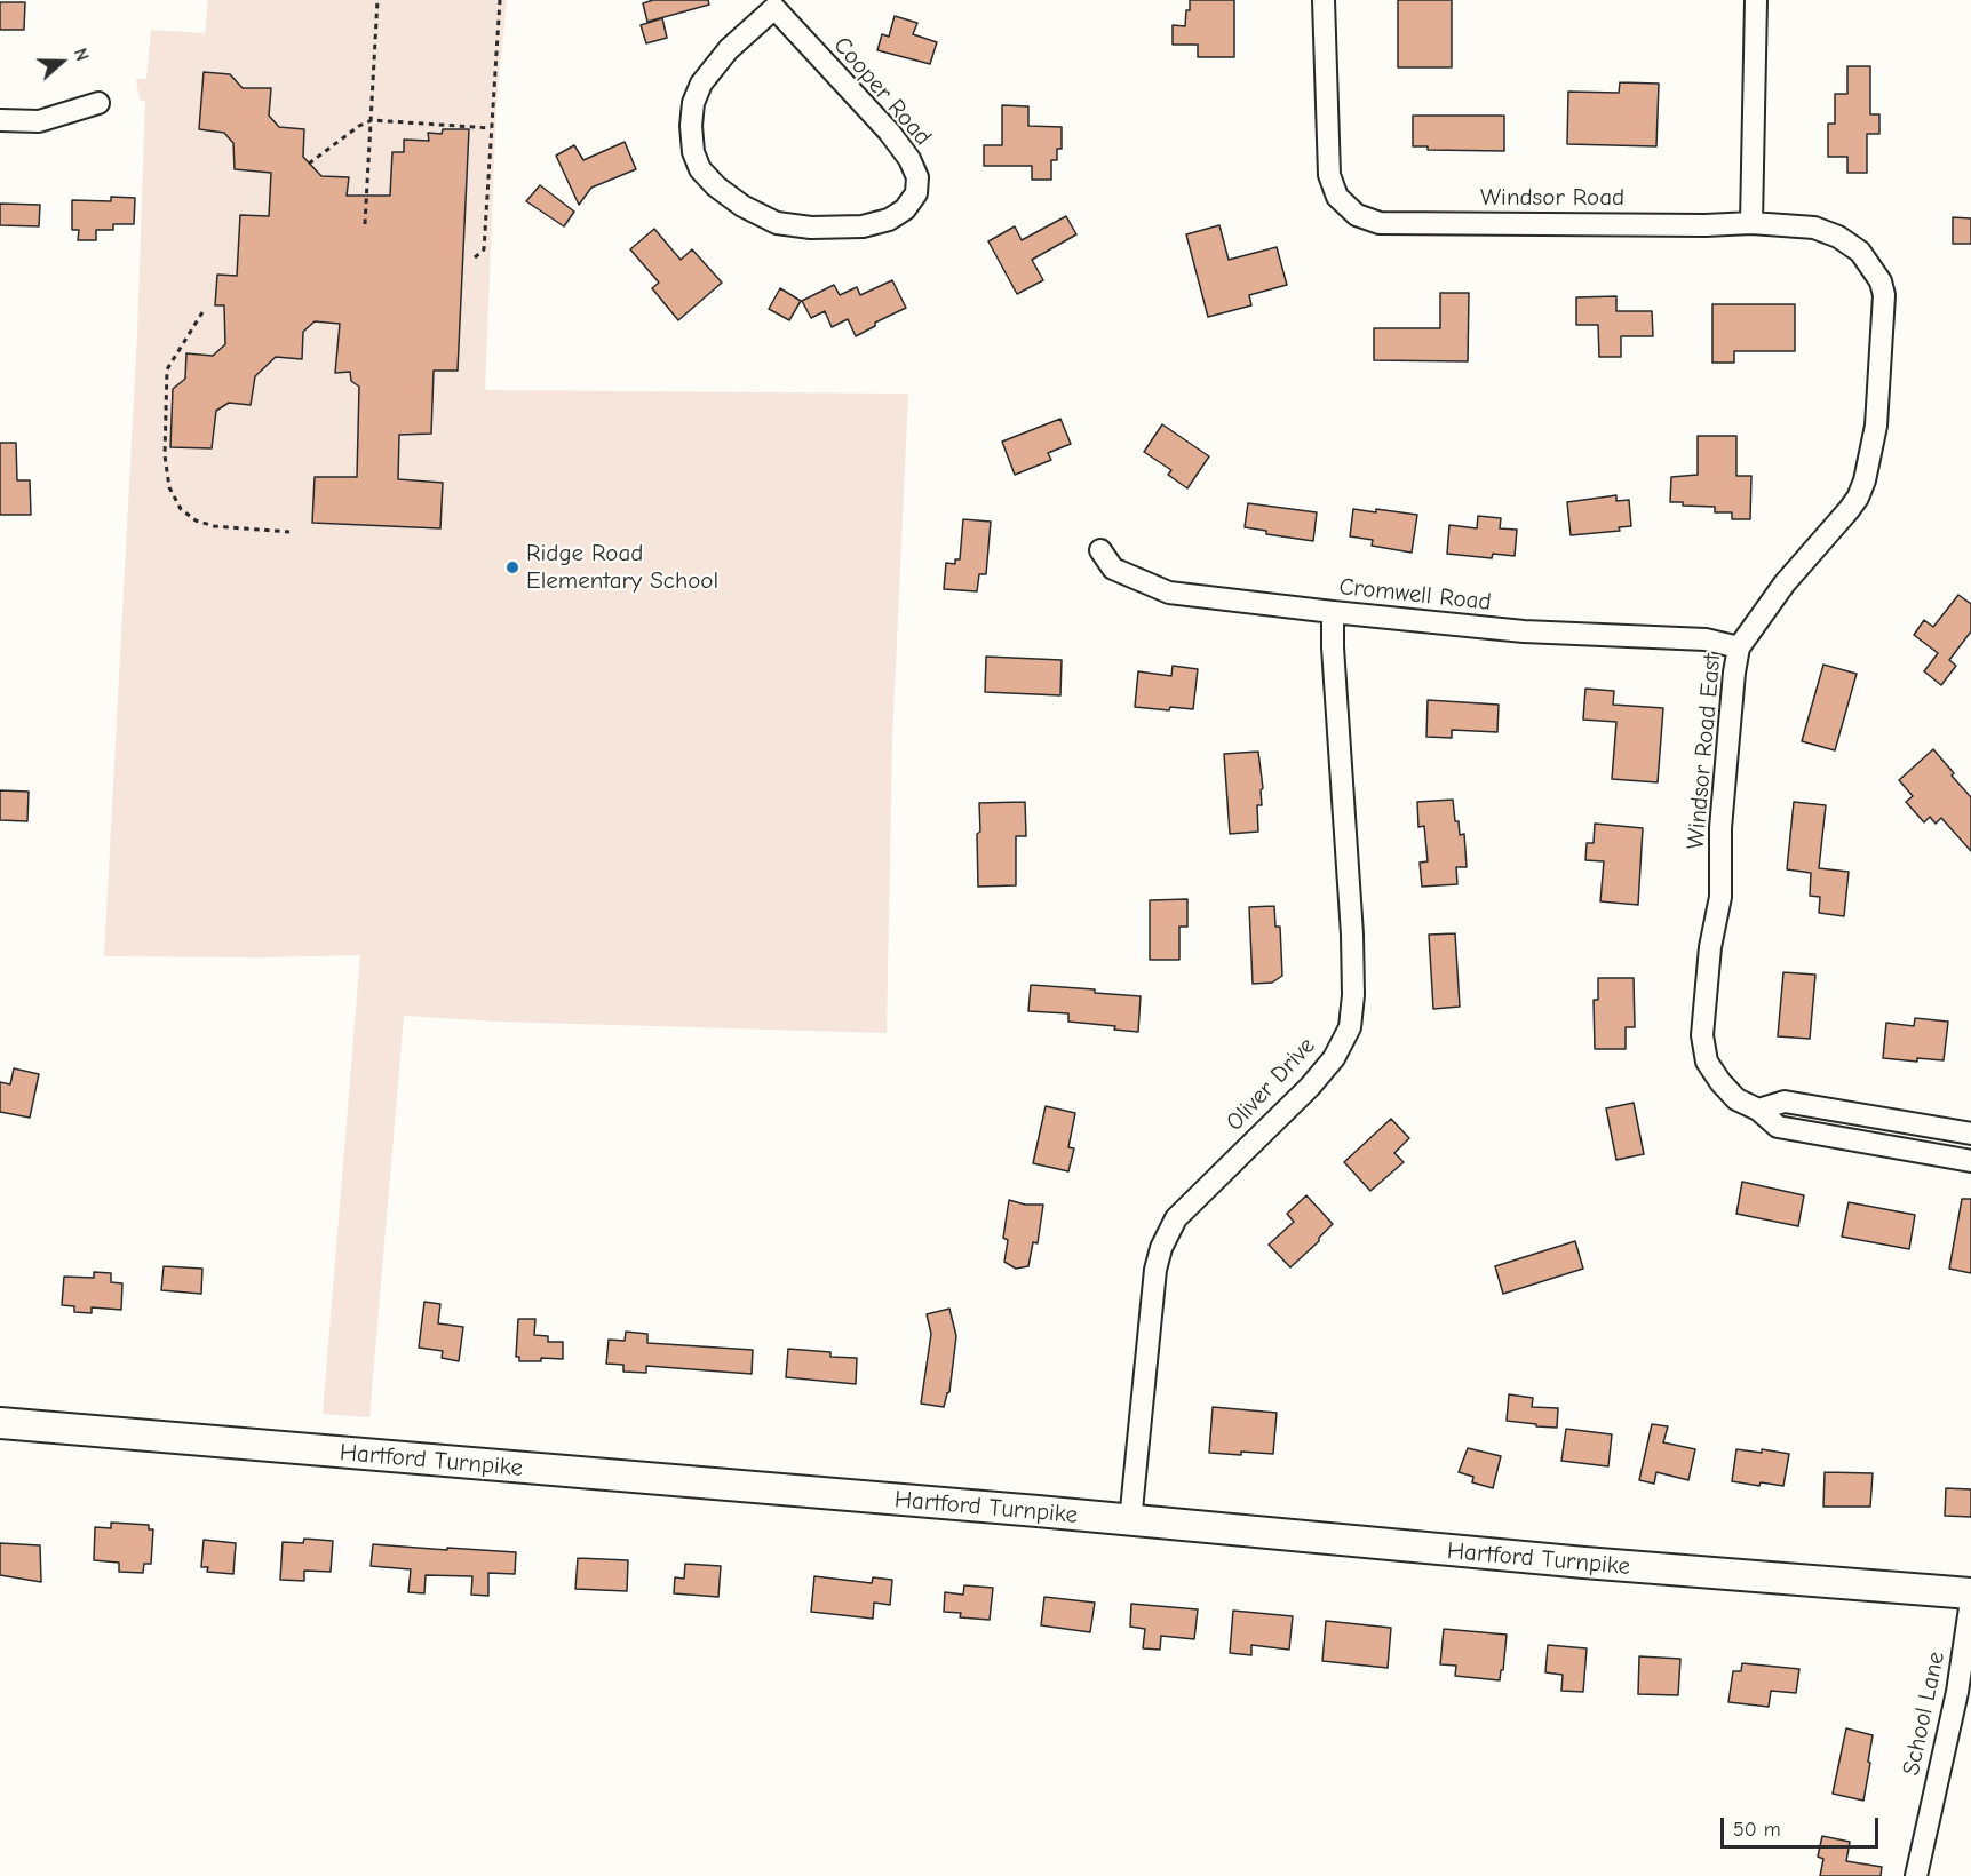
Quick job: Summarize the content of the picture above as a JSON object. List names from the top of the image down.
{
  "streets": {
    "main road": ["Hartford Turnpike"],
    "street": [
      "Cooper Road",
      "Windsor Road",
      "Cromwell Road",
      "Windsor Road East",
      "Oliver Drive",
      "School Lane"
    ]
  },
  "crossings": [
    ["Windsor Road", "Windsor Road East"],
    ["Cromwell Road", "Windsor Road East"],
    ["Cromwell Road", "Oliver Drive"],
    ["Oliver Drive", "Hartford Turnpike"]
  ],
  "places": ["Ridge Road Elementary School"],
  "scale_bar": "50 m",
  "north": "right"
}
